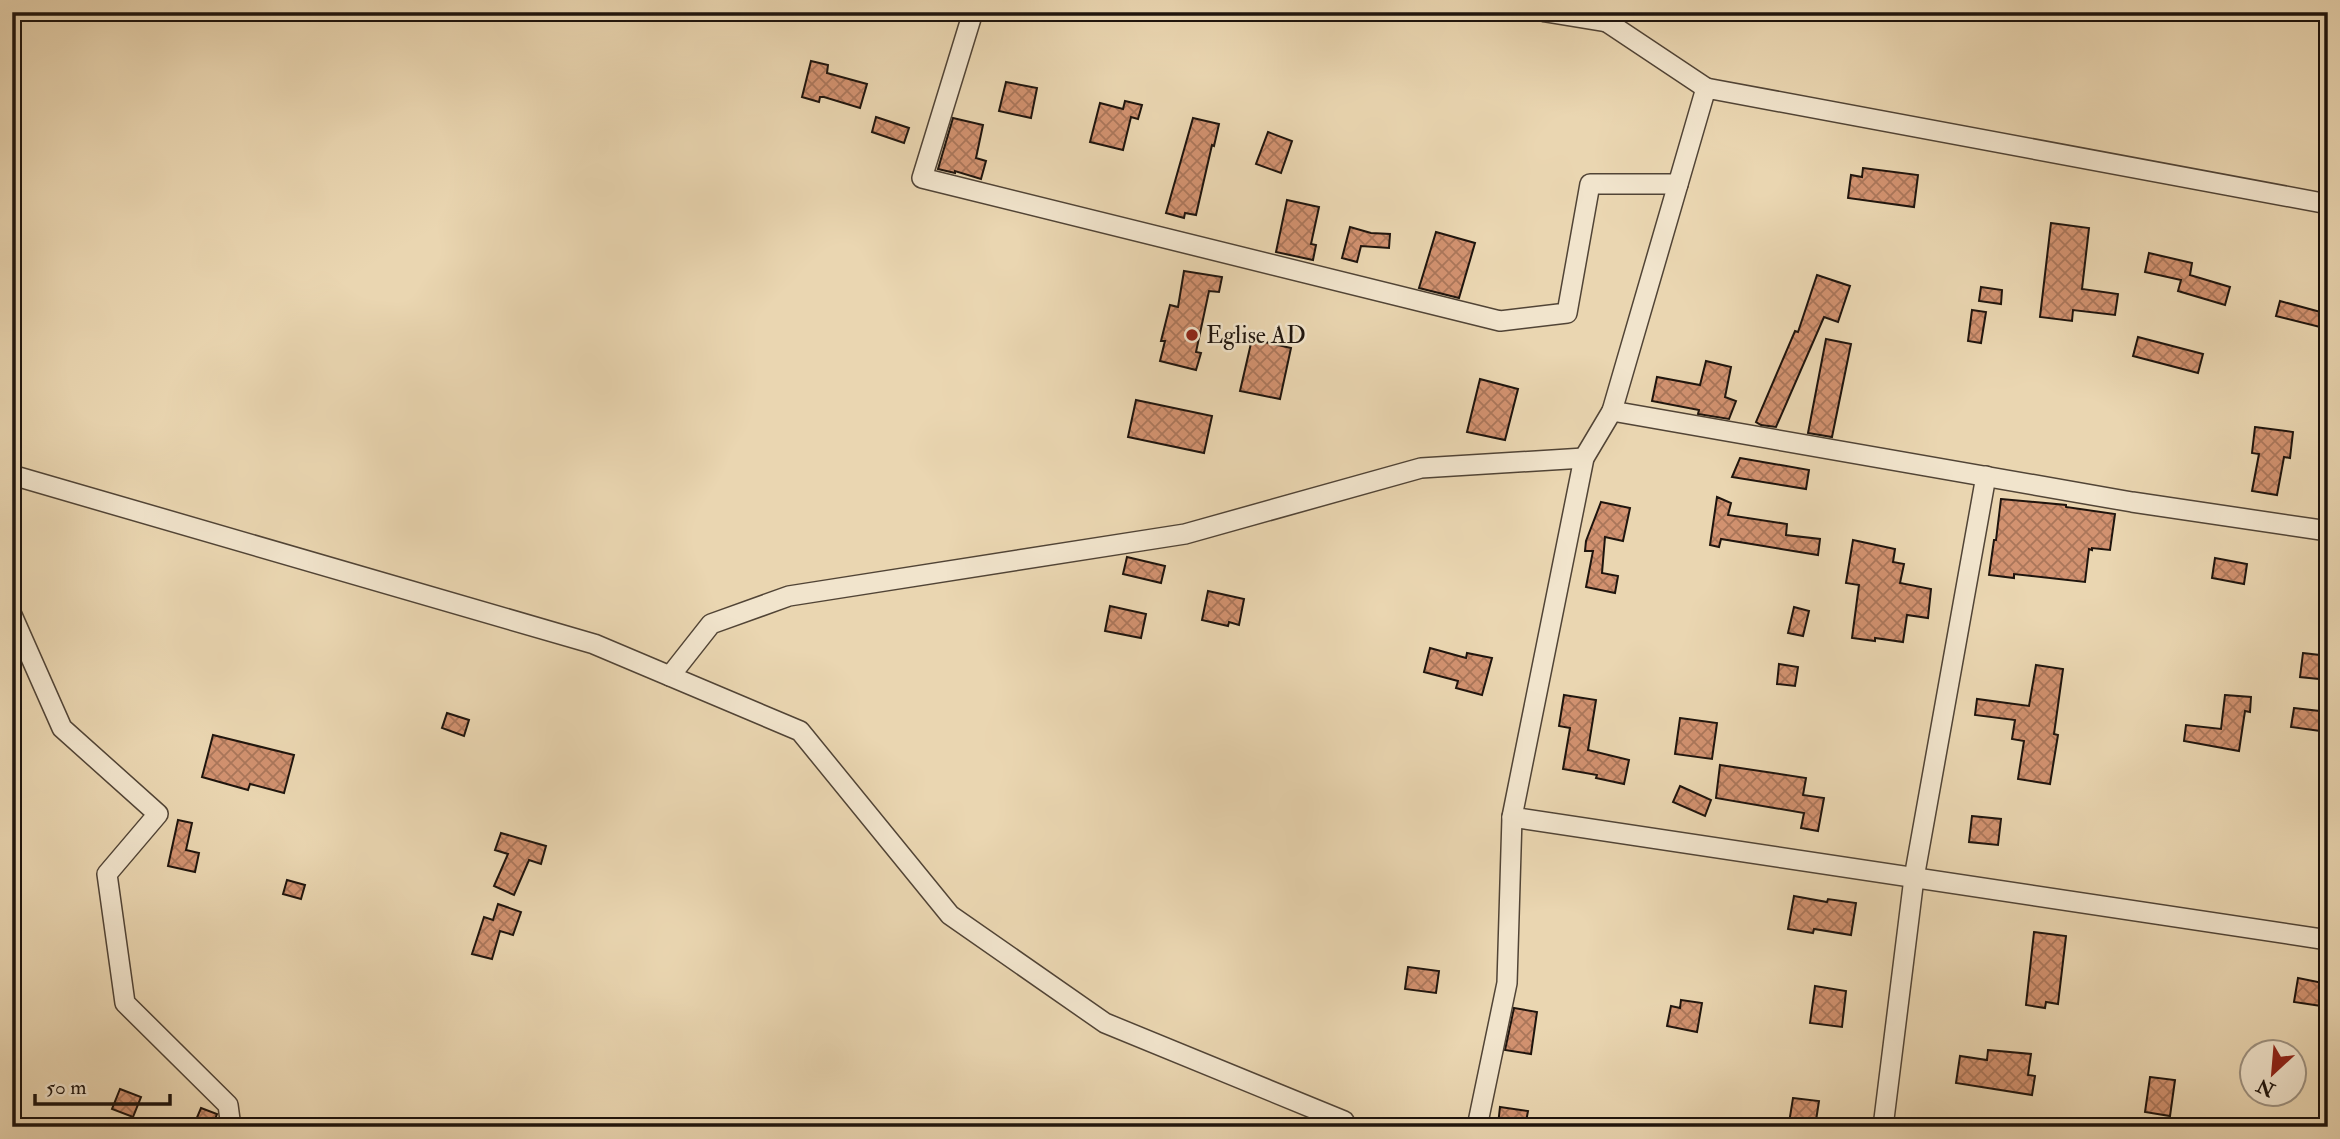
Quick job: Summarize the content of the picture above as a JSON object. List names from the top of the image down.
{
  "places": ["Eglise AD"],
  "scale_bar": "50 m",
  "north": "bottom left"
}
